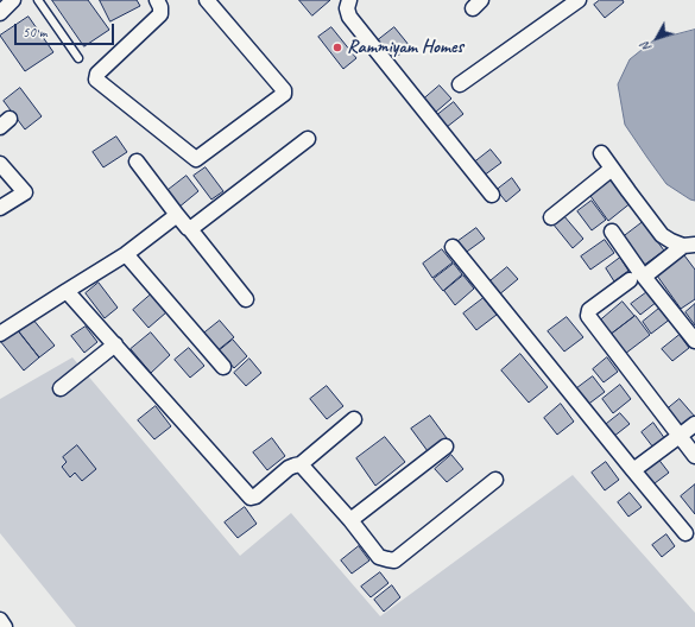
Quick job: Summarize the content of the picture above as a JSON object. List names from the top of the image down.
{
  "places": ["Rammiyam Homes"],
  "scale_bar": "50 m",
  "north": "bottom left"
}
